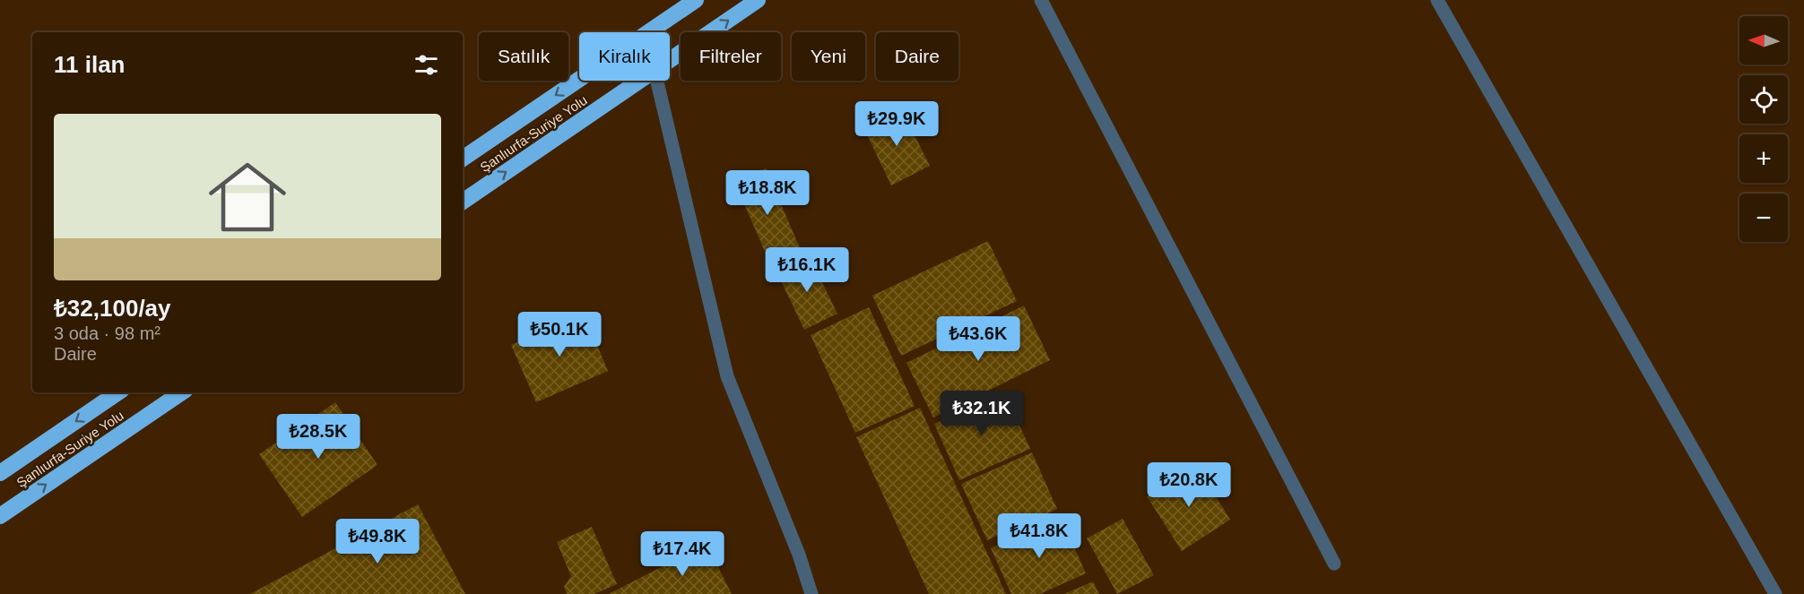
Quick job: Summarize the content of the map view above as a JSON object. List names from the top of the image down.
{
  "streets": {
    "highway": ["Şanlıurfa-Suriye Yolu"]
  },
  "north": "left",
  "page": {
    "map_buttons": ["+", "−"],
    "chip": [
      "Satılık",
      "Kiralık",
      "Filtreler",
      "Yeni",
      "Daire"
    ],
    "heading": "11 ilan",
    "list": [
      {
        "name": "₺32,100/ay",
        "note": "3 oda · 98 m² · Daire"
      }
    ],
    "price": [
      "₺29.9K",
      "₺18.8K",
      "₺16.1K",
      "₺50.1K",
      "₺43.6K",
      "₺32.1K",
      "₺28.5K",
      "₺20.8K",
      "₺41.8K",
      "₺49.8K",
      "₺17.4K"
    ]
  }
}
